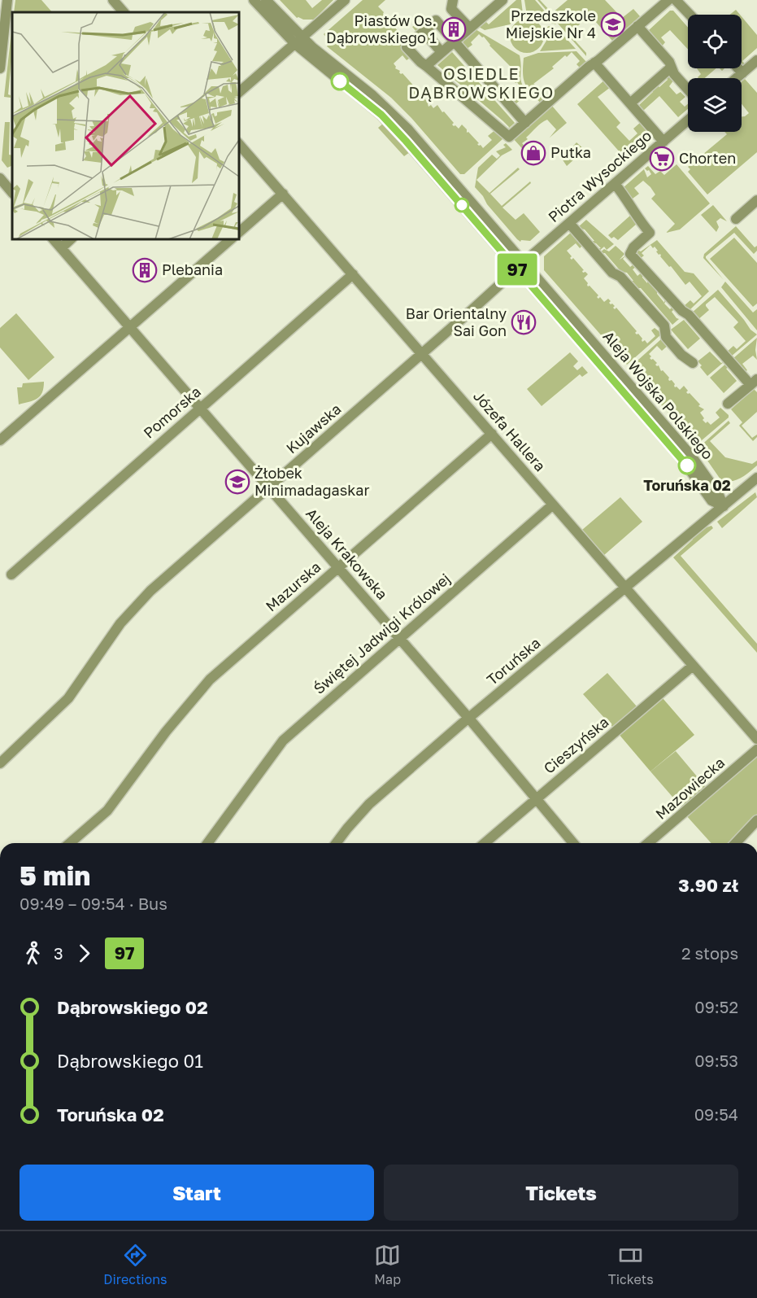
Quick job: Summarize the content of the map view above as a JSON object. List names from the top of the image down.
{
  "streets": {
    "street": [
      "Piotra Wysockiego",
      "Aleja Wojska Polskiego",
      "Pomorska",
      "Kujawska",
      "Józefa Hallera",
      "Aleja Krakowska",
      "Mazurska",
      "Świętej Jadwigi Królowej",
      "Toruńska",
      "Cieszyńska",
      "Mazowiecka"
    ]
  },
  "crossings": [
    ["Piotra Wysockiego", "Aleja Wojska Polskiego"],
    ["Piotra Wysockiego", "Kujawska"],
    ["Aleja Wojska Polskiego", "Kujawska"],
    ["Aleja Wojska Polskiego", "Toruńska"],
    ["Pomorska", "Józefa Hallera"],
    ["Pomorska", "Aleja Krakowska"],
    ["Kujawska", "Józefa Hallera"],
    ["Kujawska", "Aleja Krakowska"],
    ["Józefa Hallera", "Mazurska"],
    ["Józefa Hallera", "Świętej Jadwigi Królowej"],
    ["Józefa Hallera", "Toruńska"],
    ["Józefa Hallera", "Cieszyńska"],
    ["Aleja Krakowska", "Mazurska"],
    ["Aleja Krakowska", "Świętej Jadwigi Królowej"],
    ["Aleja Krakowska", "Toruńska"],
    ["Aleja Krakowska", "Cieszyńska"]
  ],
  "districts": ["OSIEDLE DĄBROWSKIEGO"],
  "places": {
    "school or university": ["Przedszkole Miejskie Nr 4", "Żłobek Minimadagaskar"],
    "building": ["Piastów Os. Dąbrowskiego 1", "Plebania"],
    "shop": ["Putka"],
    "supermarket": ["Chorten"],
    "restaurant": ["Bar Orientalny Sai Gon"],
    "other": ["Toruńska 02"]
  },
  "lines": ["bus line 97"],
  "page": {
    "on_map": "97",
    "heading": ["5 min", "09:49 – 09:54 · Bus", "3.90 zł"],
    "legs": ["3", "97", "2 stops"],
    "list": [
      {
        "name": "Dąbrowskiego 02",
        "value": "09:52"
      },
      {
        "name": "Dąbrowskiego 01",
        "value": "09:53"
      },
      {
        "name": "Toruńska 02",
        "value": "09:54"
      }
    ],
    "buttons": ["Start", "Tickets"],
    "tabs": ["Directions", "Map", "Tickets"]
  }
}
